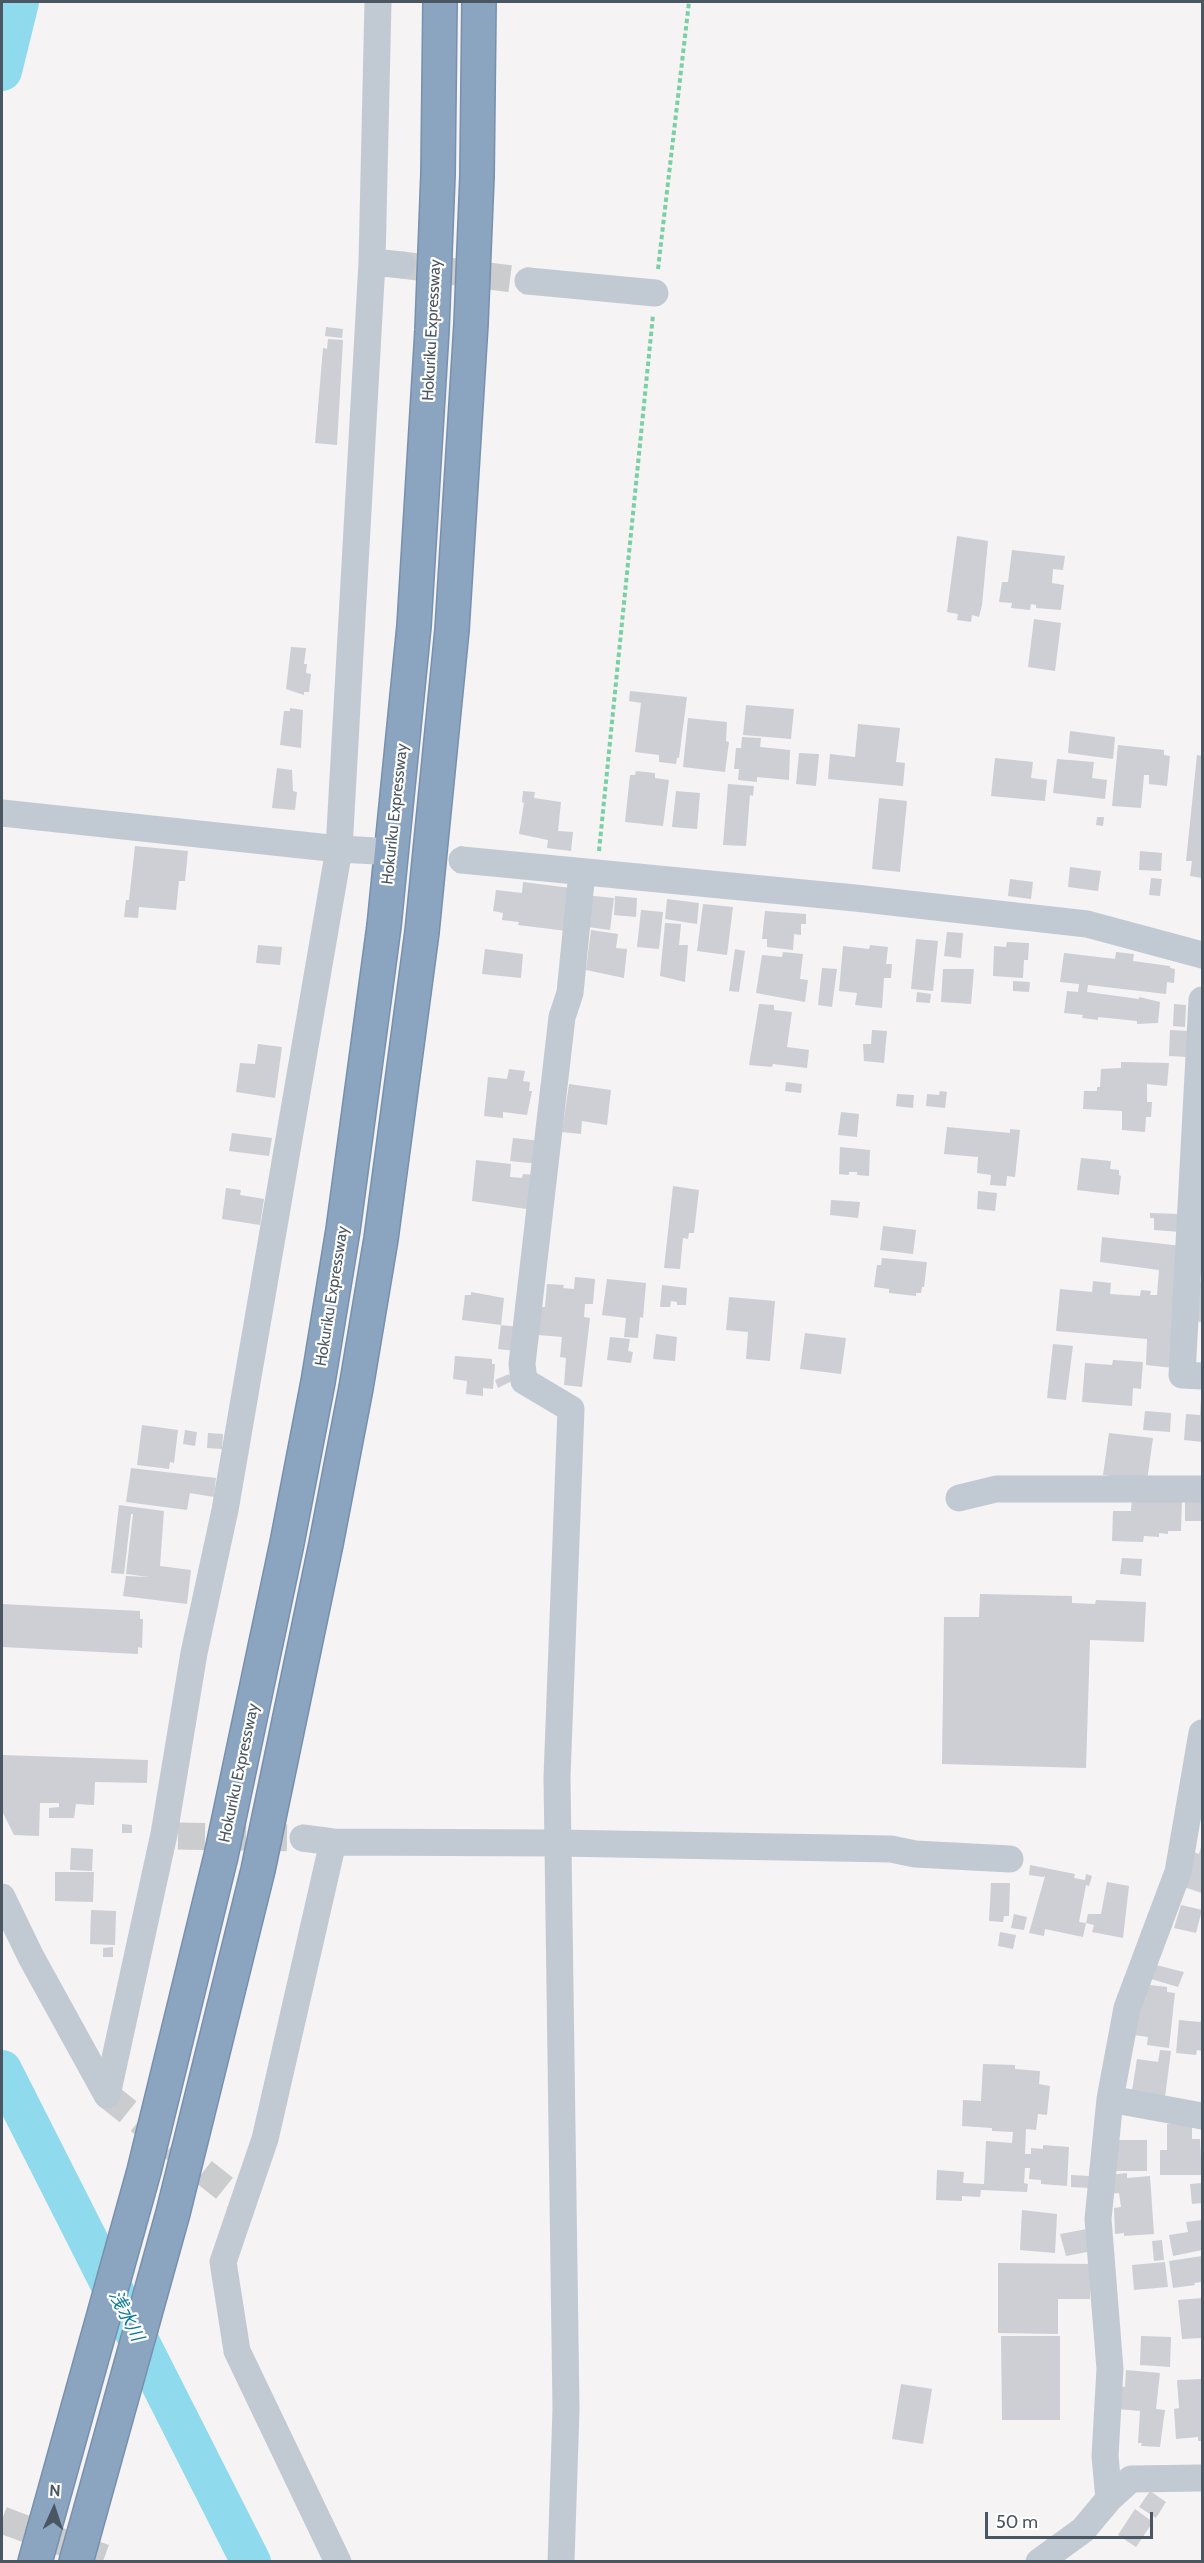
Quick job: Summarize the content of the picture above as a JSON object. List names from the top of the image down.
{
  "streets": {
    "highway": ["Hokuriku Expressway"]
  },
  "water": ["浅水川"],
  "scale_bar": "50 m",
  "north": "top"
}
